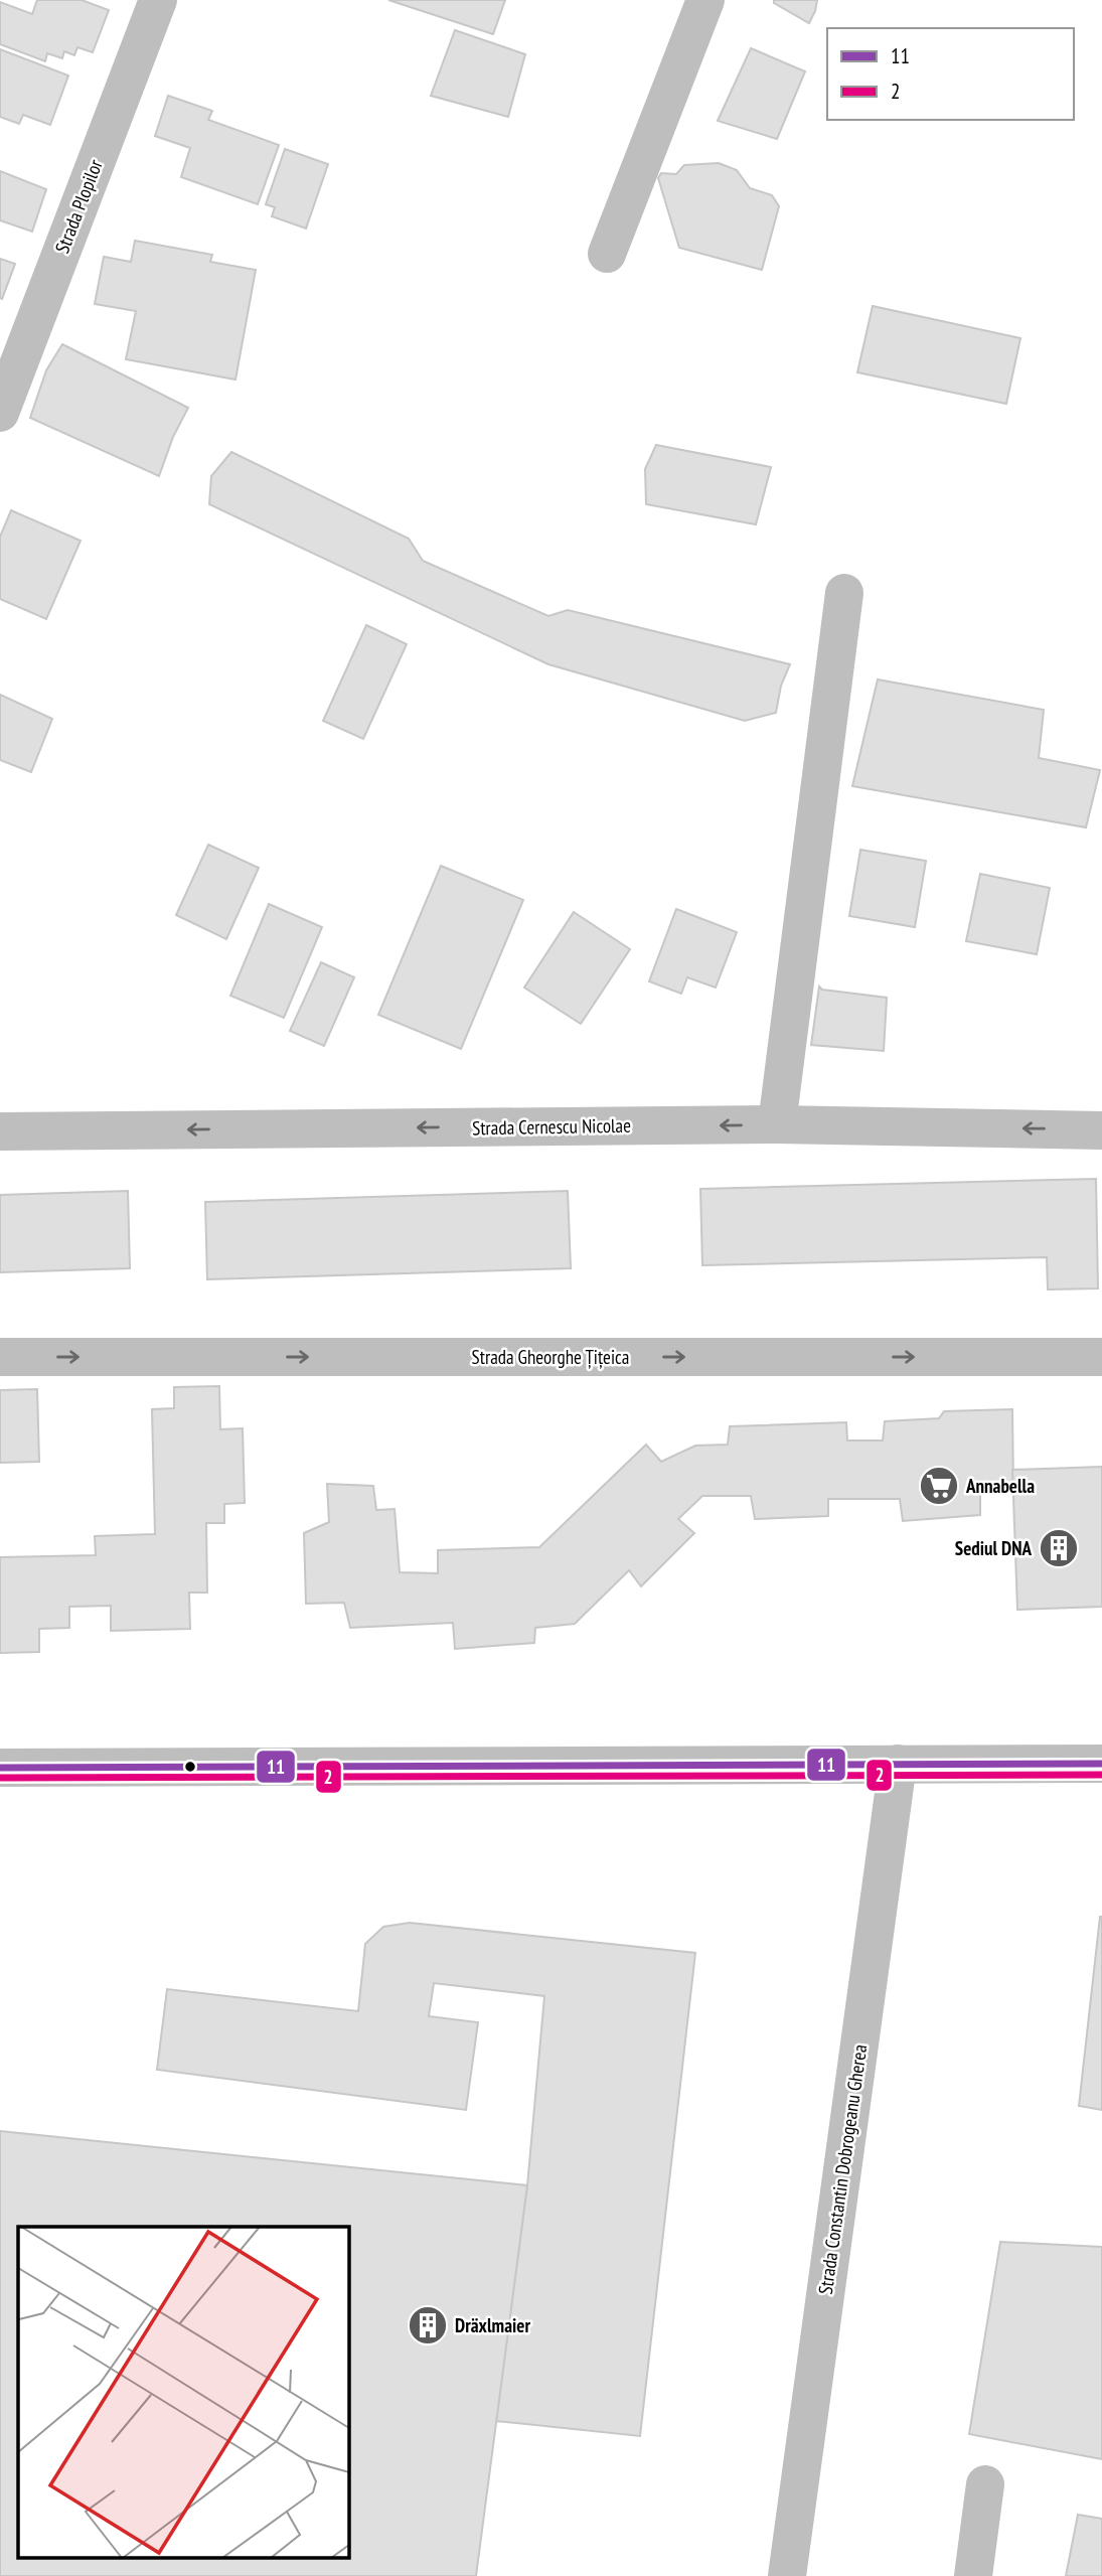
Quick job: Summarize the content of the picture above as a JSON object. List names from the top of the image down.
{
  "streets": {
    "street": [
      "Strada Plopilor",
      "Strada Cernescu Nicolae",
      "Strada Gheorghe Țițeica",
      "Strada Constantin Dobrogeanu Gherea"
    ]
  },
  "one_way": ["Strada Cernescu Nicolae", "Strada Gheorghe Țițeica"],
  "places": {
    "supermarket": ["Annabella"],
    "building": ["Sediul DNA", "Dräxlmaier"]
  },
  "lines": ["transit line 11", "transit line 2"],
  "legend": ["11", "2"]
}
